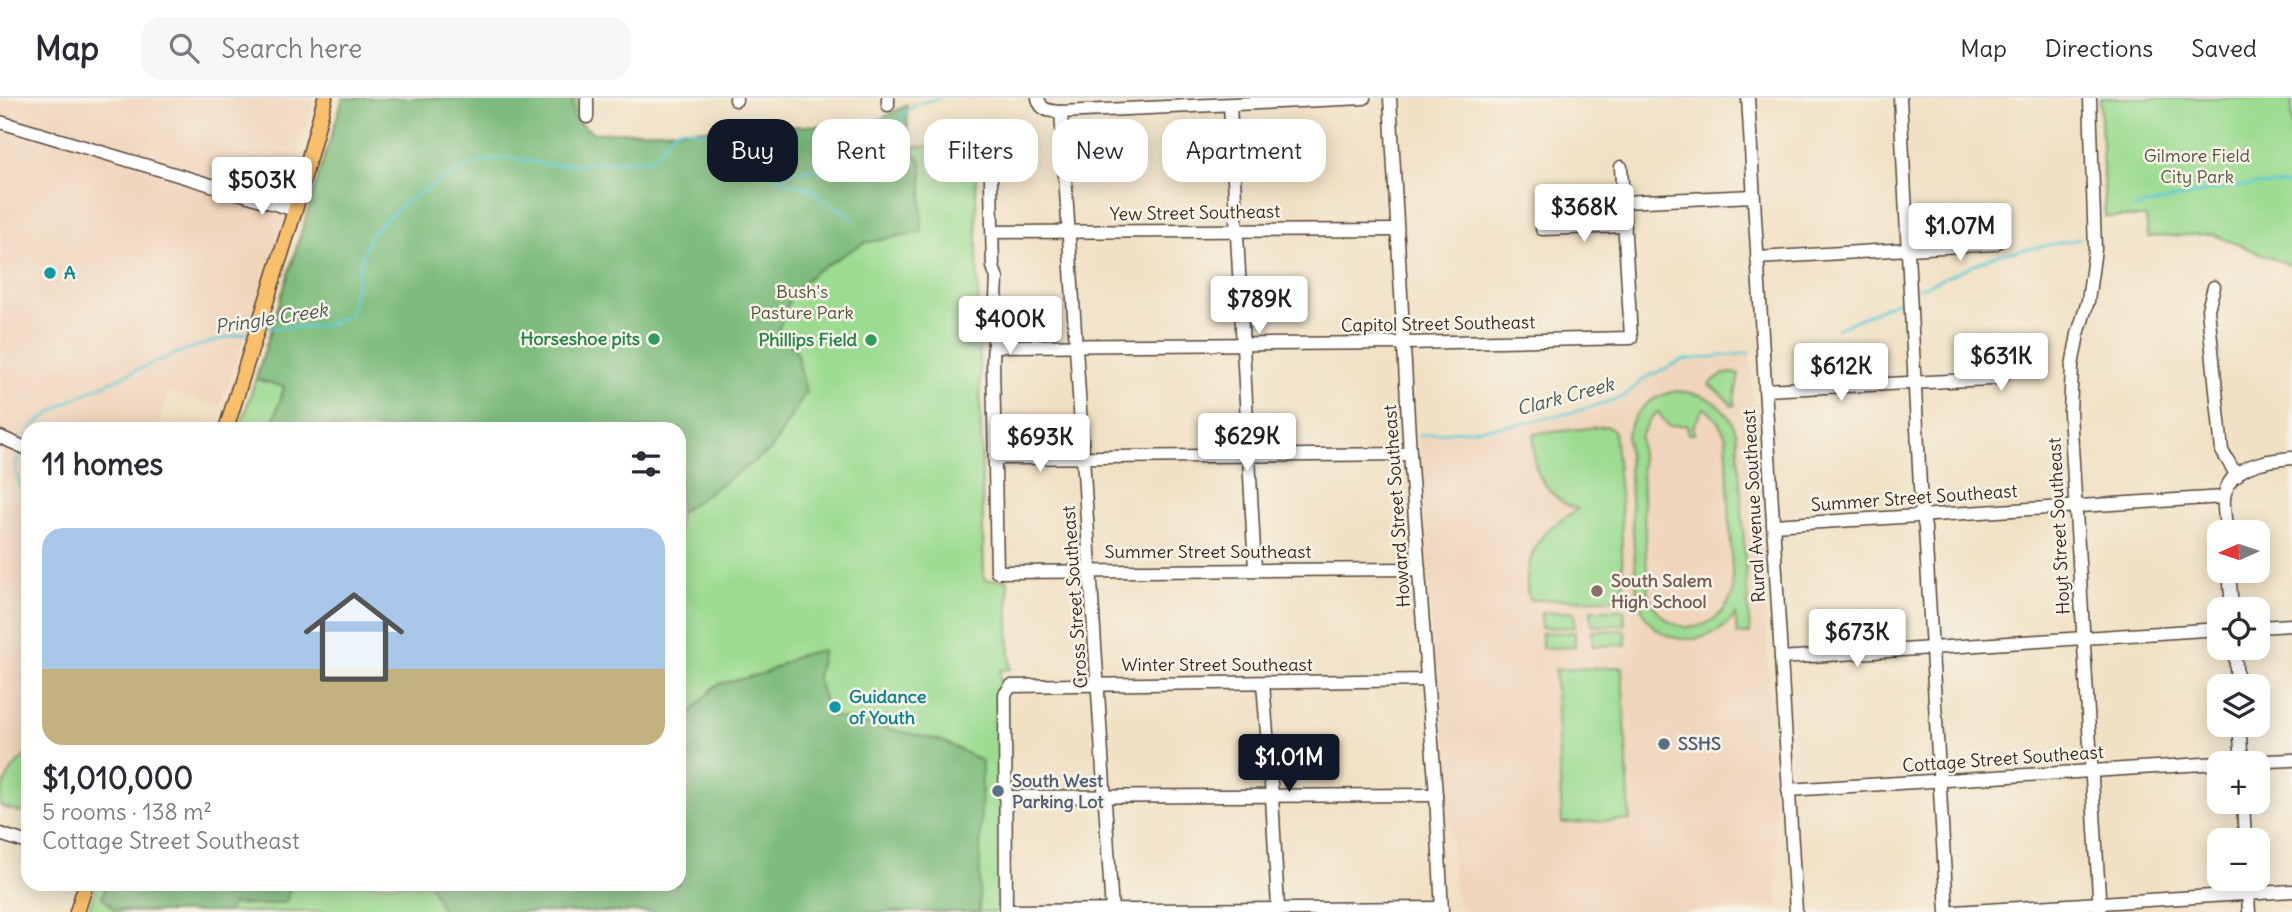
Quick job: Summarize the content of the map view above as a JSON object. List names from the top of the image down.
{
  "streets": {
    "street": [
      "Yew Street Southeast",
      "Capitol Street Southeast",
      "Summer Street Southeast",
      "Howard Street Southeast",
      "Rural Avenue Southeast",
      "Hoyt Street Southeast",
      "Cross Street Southeast",
      "Winter Street Southeast",
      "Cottage Street Southeast"
    ]
  },
  "crossings": [
    ["Yew Street Southeast", "Howard Street Southeast"],
    ["Yew Street Southeast", "Cross Street Southeast"],
    ["Capitol Street Southeast", "Howard Street Southeast"],
    ["Capitol Street Southeast", "Cross Street Southeast"],
    ["Summer Street Southeast", "Howard Street Southeast"],
    ["Summer Street Southeast", "Rural Avenue Southeast"],
    ["Summer Street Southeast", "Hoyt Street Southeast"],
    ["Summer Street Southeast", "Cross Street Southeast"],
    ["Howard Street Southeast", "Winter Street Southeast"],
    ["Rural Avenue Southeast", "Cottage Street Southeast"],
    ["Hoyt Street Southeast", "Cottage Street Southeast"],
    ["Cross Street Southeast", "Winter Street Southeast"]
  ],
  "water": ["Pringle Creek", "Clark Creek"],
  "parks": ["Gilmore Field City Park", "Bush's Pasture Park"],
  "places": [
    "A",
    "Horseshoe pits",
    "Phillips Field",
    "South Salem High School",
    "Guidance of Youth",
    "SSHS",
    "South West Parking Lot"
  ],
  "north": "left",
  "page": {
    "header": "Map",
    "search": "Search here",
    "nav": ["Map", "Directions", "Saved"],
    "chip": [
      "Buy",
      "Rent",
      "Filters",
      "New",
      "Apartment"
    ],
    "price": [
      "$503K",
      "$368K",
      "$1.07M",
      "$789K",
      "$400K",
      "$631K",
      "$612K",
      "$629K",
      "$693K",
      "$673K",
      "$1.01M"
    ],
    "heading": "11 homes",
    "list": [
      {
        "name": "$1,010,000",
        "note": "5 rooms · 138 m² · Cottage Street Southeast"
      }
    ],
    "map_buttons": ["+", "−"]
  }
}
